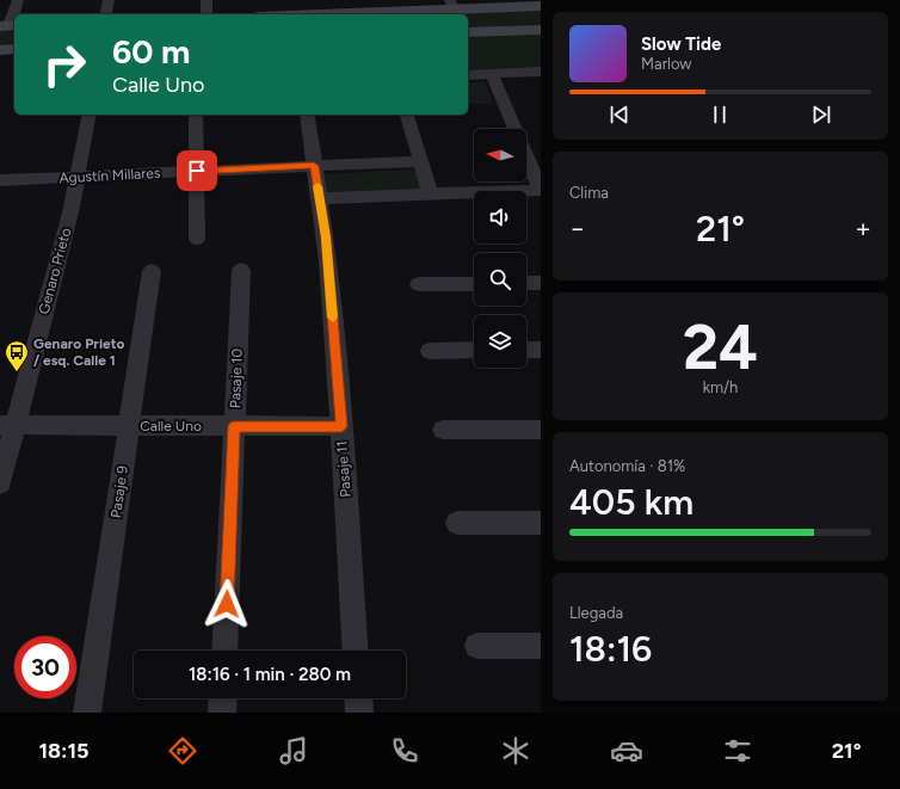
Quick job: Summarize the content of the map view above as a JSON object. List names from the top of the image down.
{
  "streets": {
    "street": [
      "Agustín Millares",
      "Genaro Prieto",
      "Pasaje 10",
      "Calle Uno",
      "Pasaje 11",
      "Pasaje 9"
    ]
  },
  "crossings": [
    ["Agustín Millares", "Genaro Prieto"],
    ["Agustín Millares", "Pasaje 11"],
    ["Genaro Prieto", "Calle Uno"],
    ["Pasaje 10", "Calle Uno"],
    ["Calle Uno", "Pasaje 11"],
    ["Calle Uno", "Pasaje 9"]
  ],
  "places": {
    "bus stop": ["Genaro Prieto / esq. Calle 1"]
  },
  "north": "left",
  "page": {
    "turn": ["60 m", "Calle Uno"],
    "song": ["Slow Tide", "Marlow"],
    "tile": [
      "Clima",
      ["24", "km/h"],
      ["Autonomía · 81%", "405 km"],
      ["Llegada", "18:16"]
    ],
    "heat": ["−", "21°", "+"],
    "limit": "30",
    "trip": "18:16 · 1 min · 280 m",
    "tabs": ["18:15", "21°"]
  }
}
